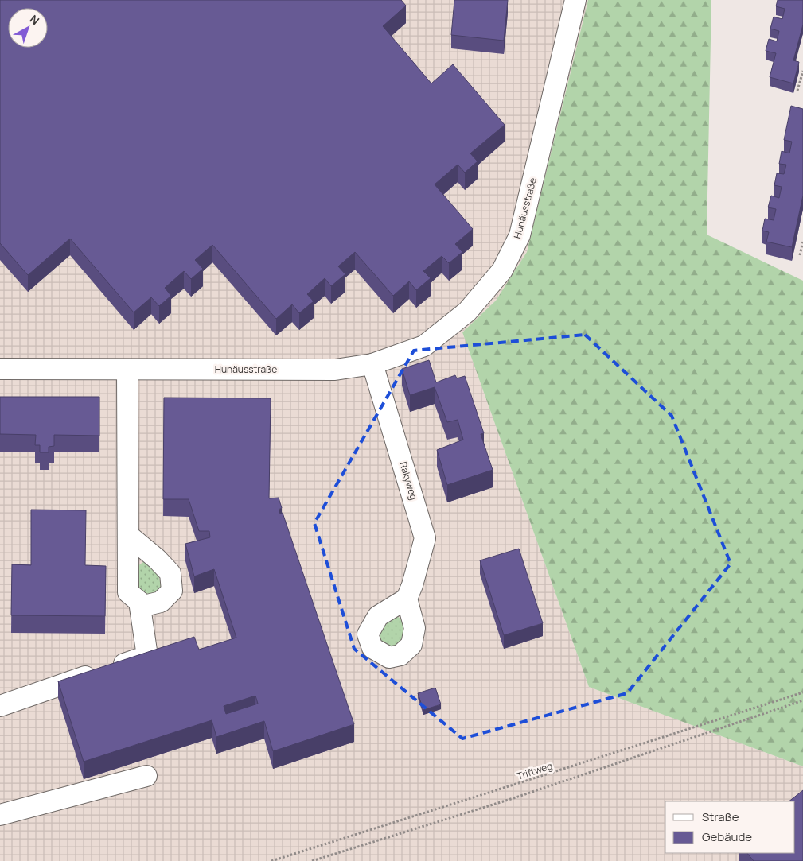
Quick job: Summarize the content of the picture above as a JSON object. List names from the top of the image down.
{
  "streets": {
    "street": ["Hunäusstraße", "Rakyweg"],
    "path": ["Triftweg"]
  },
  "crossings": [
    ["Hunäusstraße", "Rakyweg"]
  ],
  "legend": ["Straße", "Gebäude"],
  "north": "top right"
}
